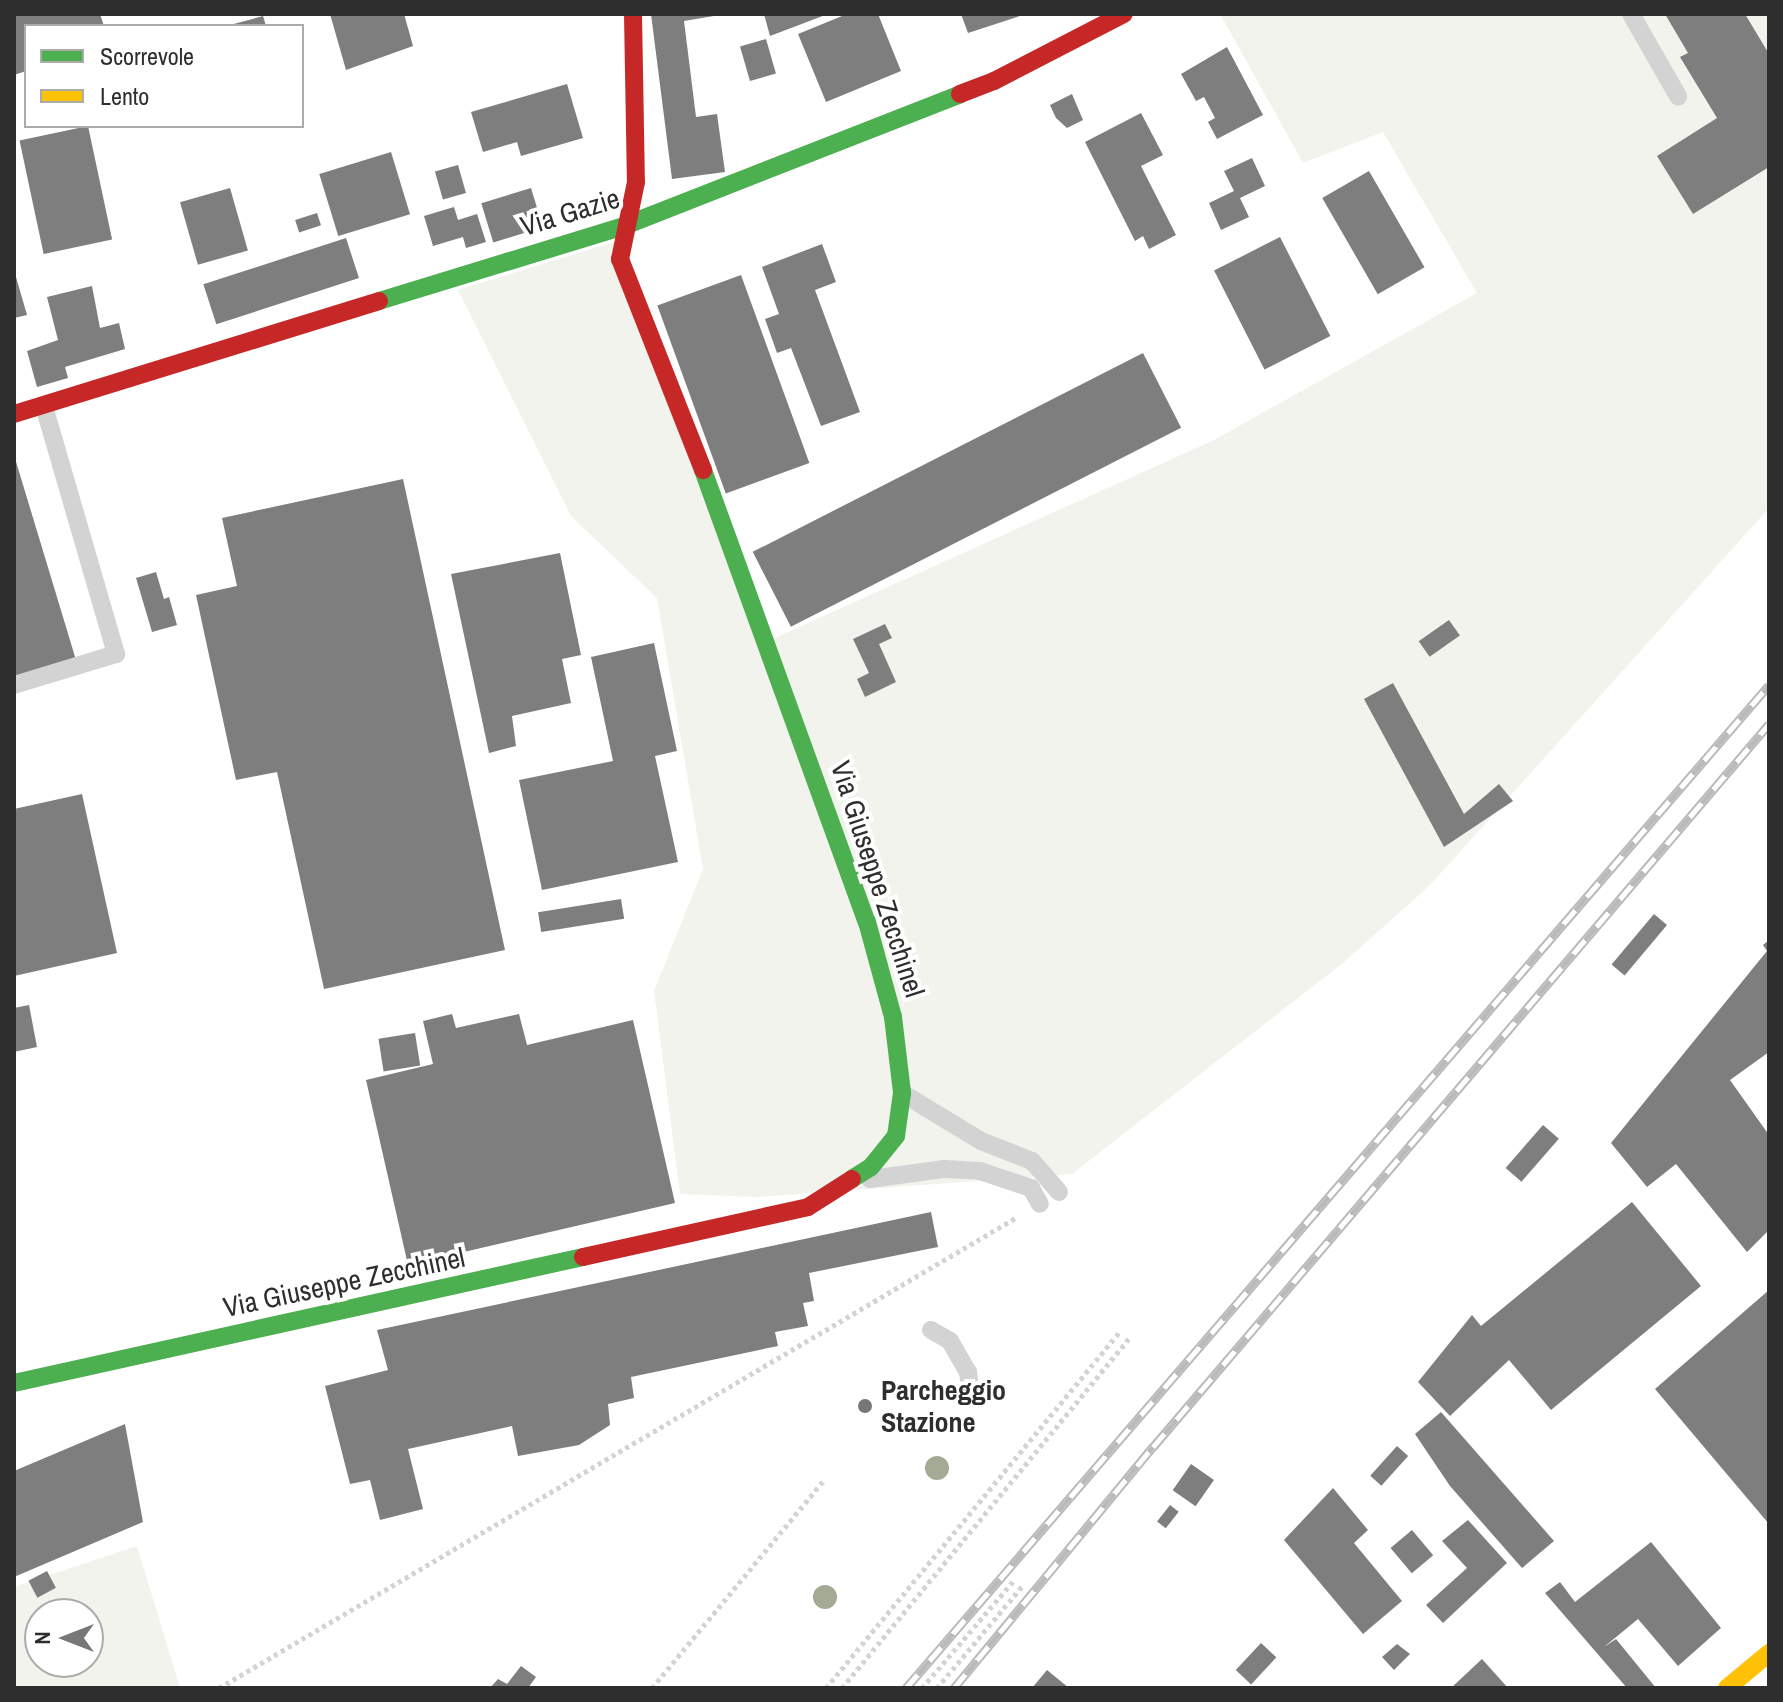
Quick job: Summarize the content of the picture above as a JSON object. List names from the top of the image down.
{
  "streets": {
    "street": ["Via Gazie", "Via Giuseppe Zecchinel"]
  },
  "crossings": [
    ["Via Gazie", "Via Giuseppe Zecchinel"]
  ],
  "places": ["Parcheggio Stazione"],
  "legend": ["Scorrevole", "Lento"],
  "north": "left"
}
